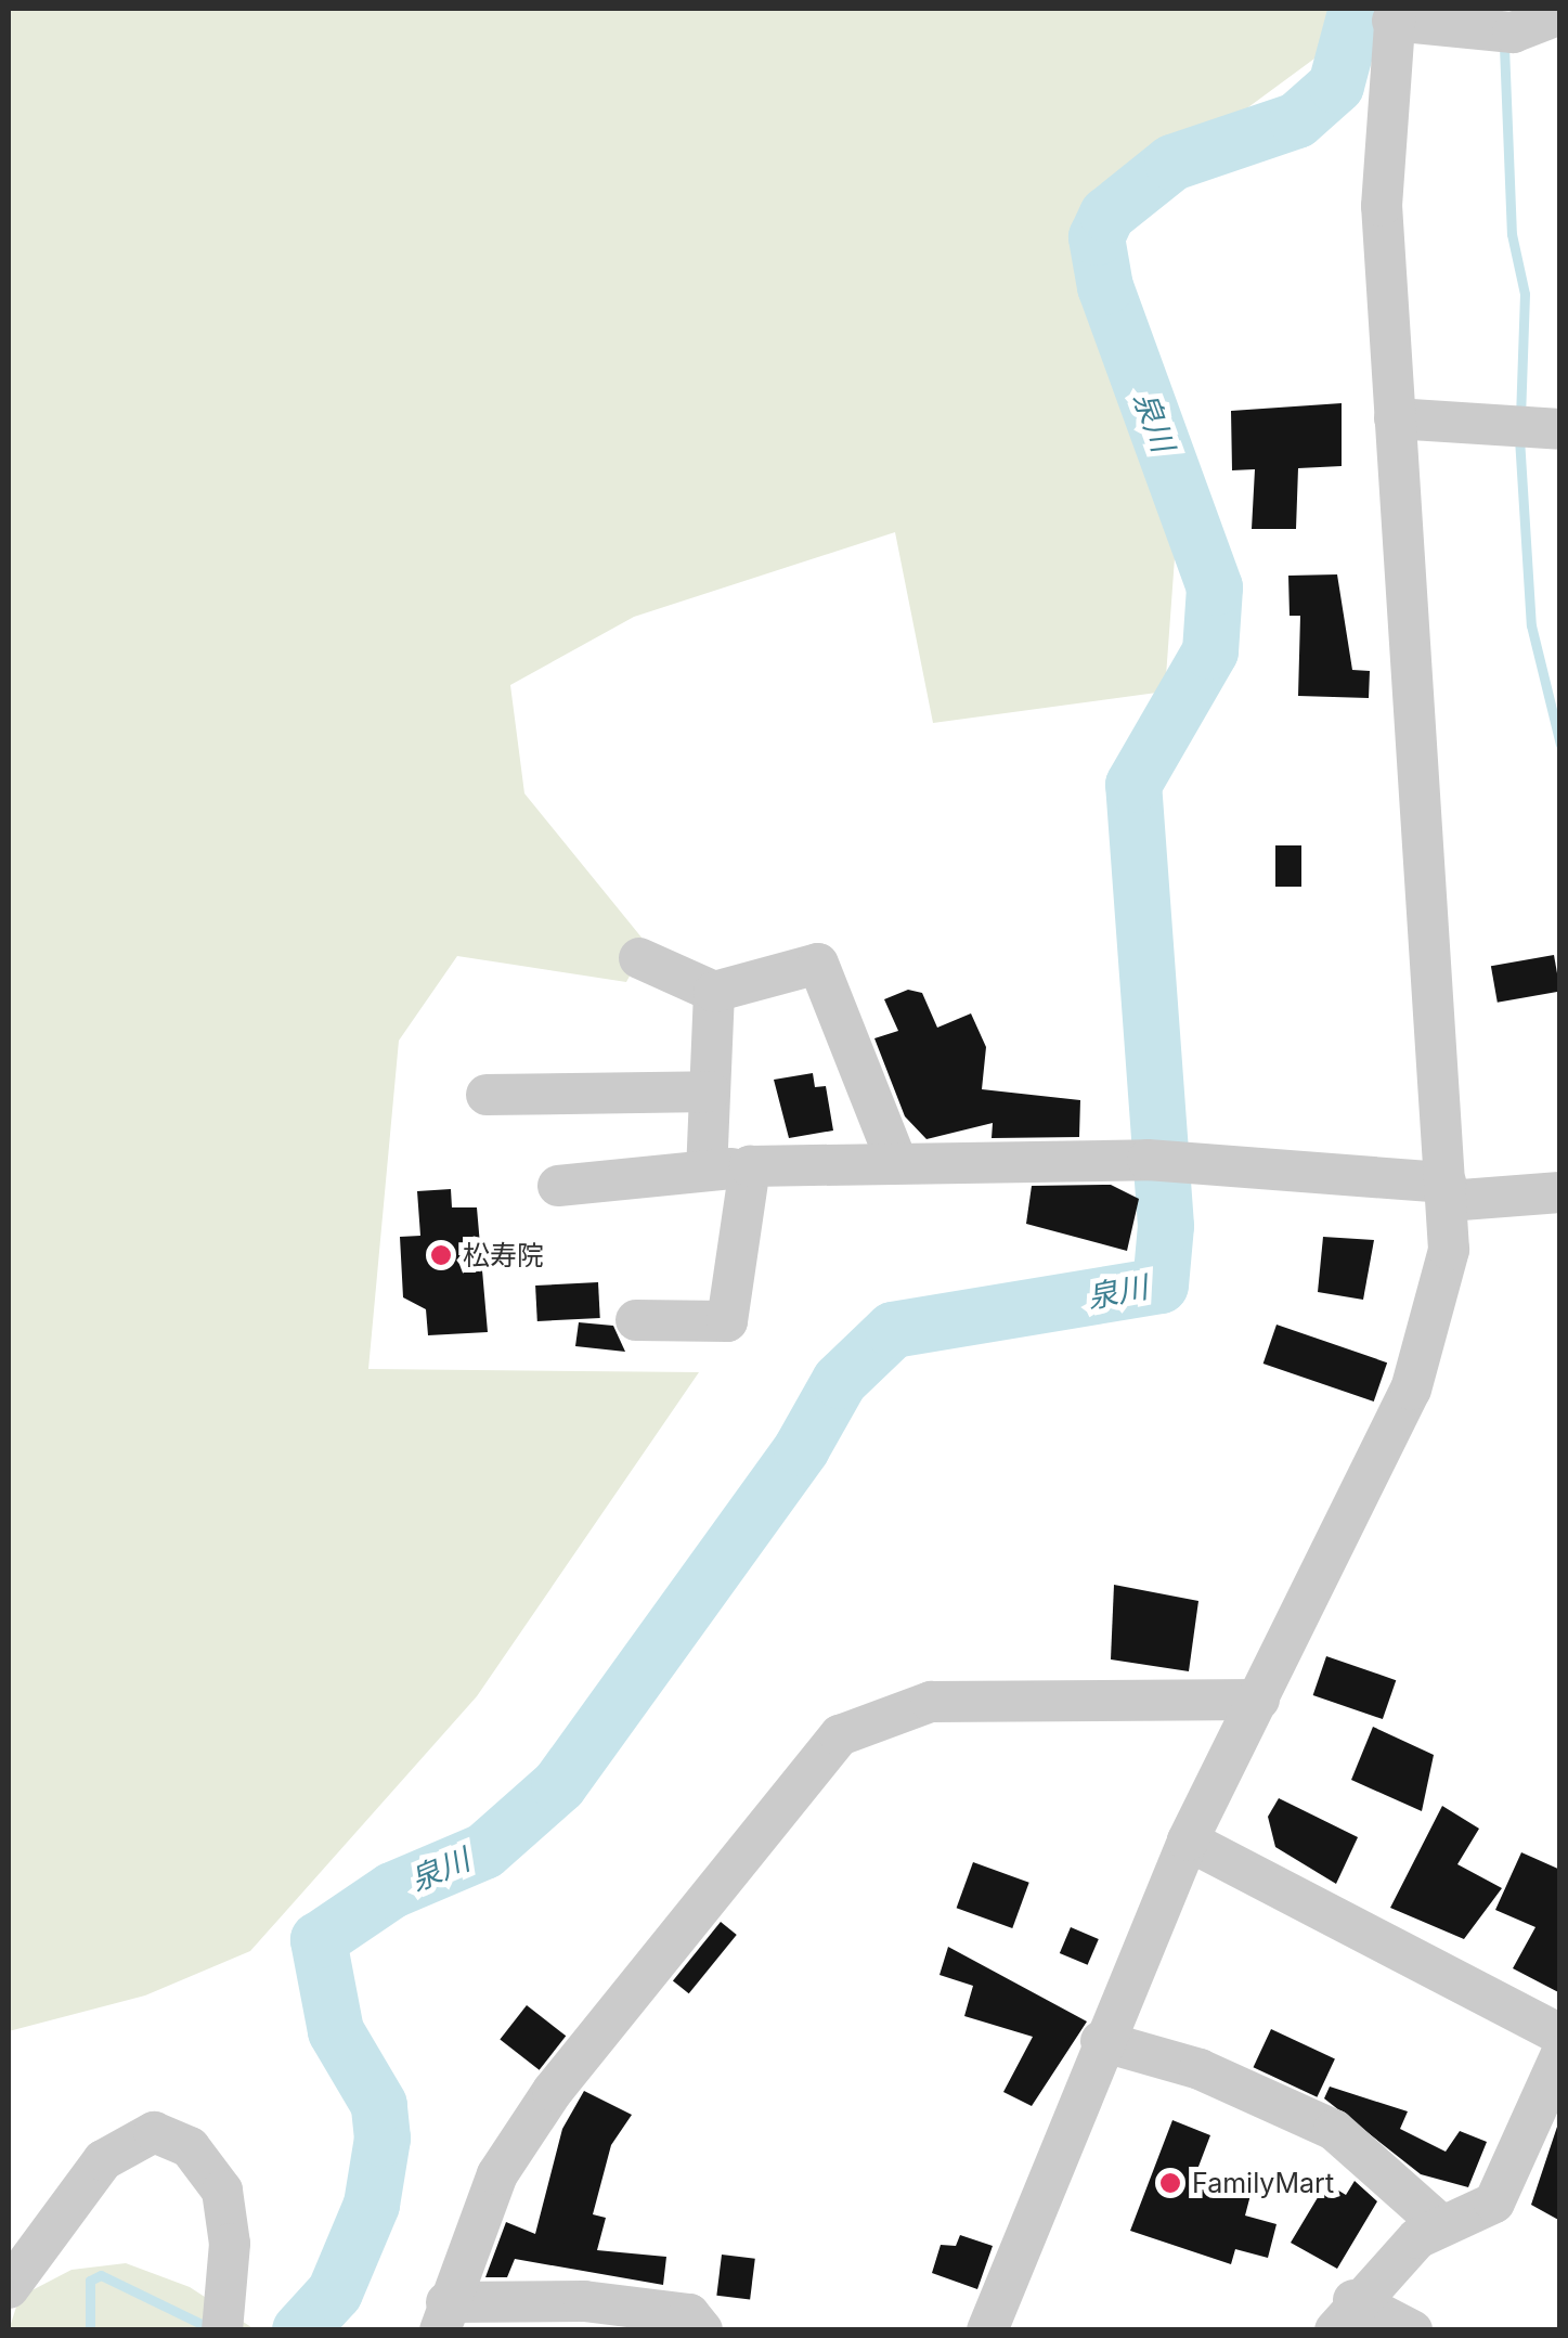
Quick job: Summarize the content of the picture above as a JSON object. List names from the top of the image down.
{
  "water": ["泉川"],
  "places": ["松寿院", "FamilyMart"]
}
